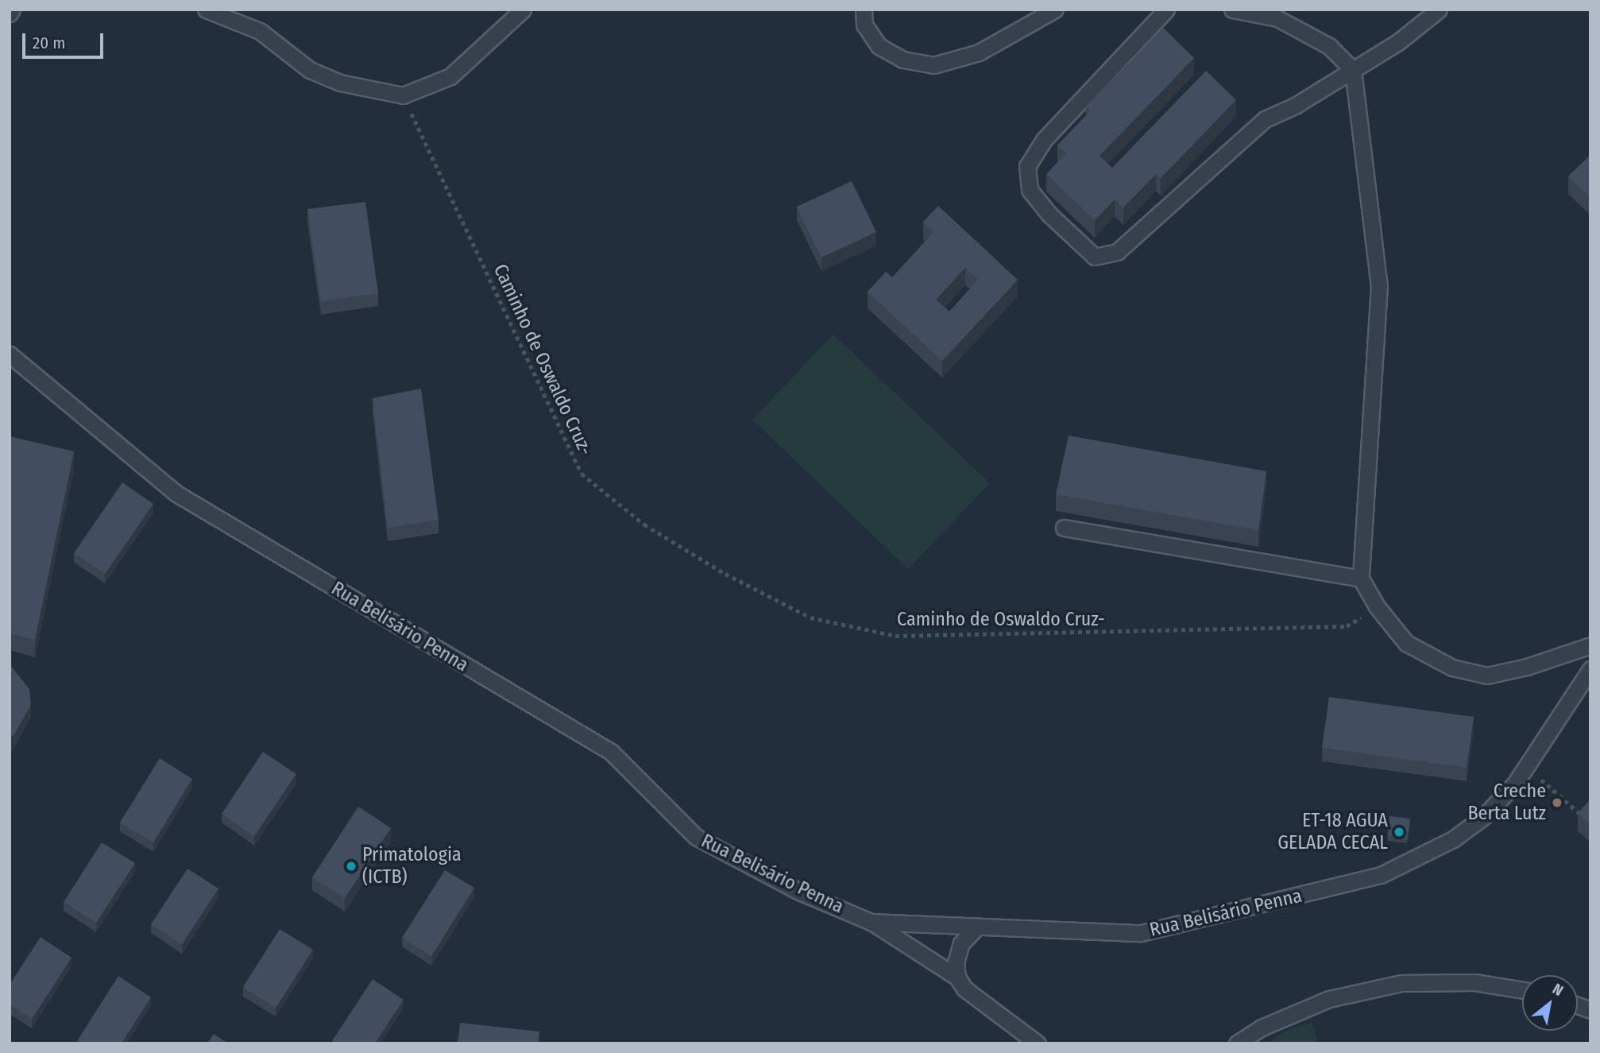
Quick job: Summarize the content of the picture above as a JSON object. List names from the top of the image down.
{
  "streets": {
    "lane": ["Rua Belisário Penna"],
    "path": ["Caminho de Oswaldo Cruz-"]
  },
  "places": ["Creche Berta Lutz", "ET-18 AGUA GELADA CECAL", "Primatologia (ICTB)"],
  "scale_bar": "20 m",
  "north": "top right"
}
